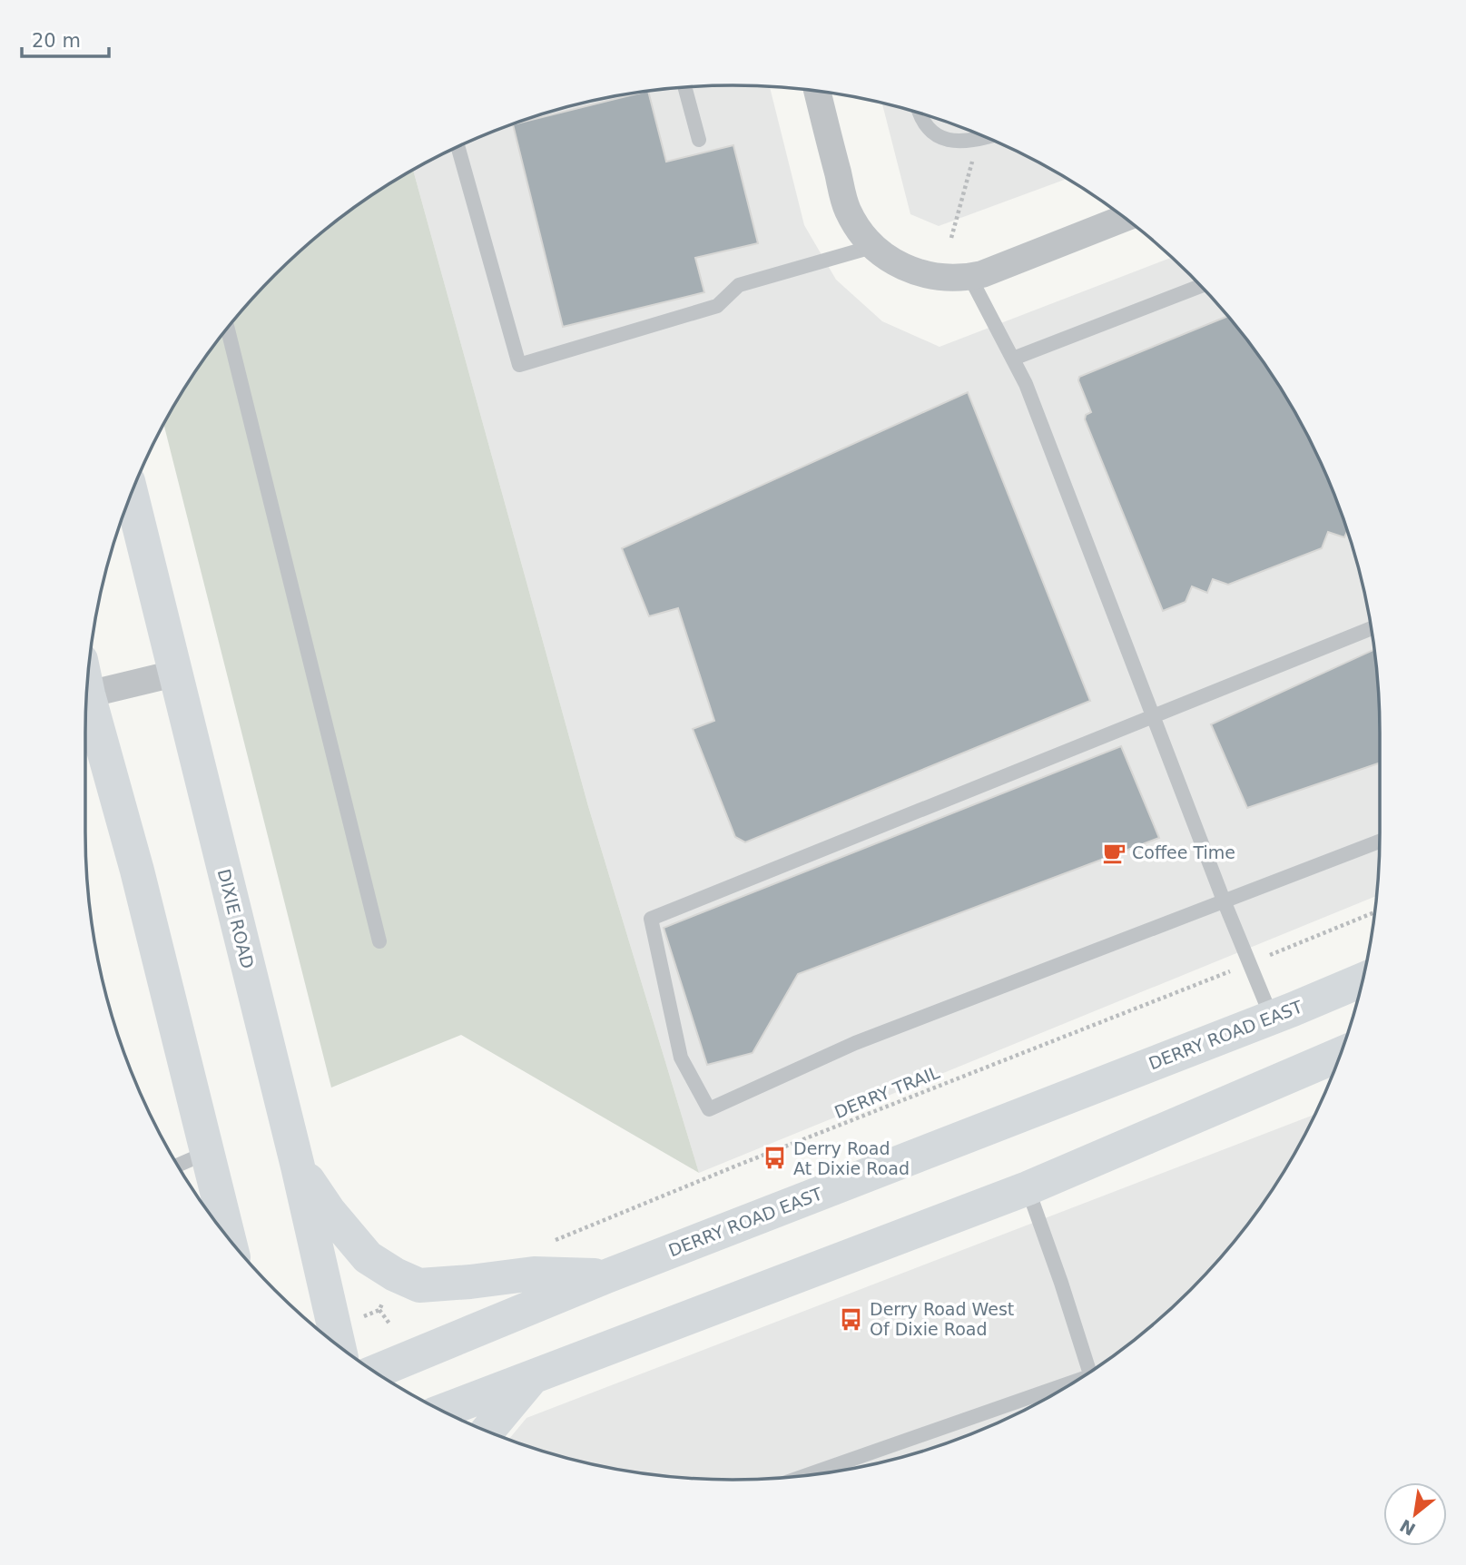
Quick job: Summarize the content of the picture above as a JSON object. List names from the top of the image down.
{
  "streets": {
    "main road": ["DIXIE ROAD", "DERRY ROAD EAST"],
    "path": ["DERRY TRAIL"]
  },
  "places": {
    "cafe": ["Coffee Time"],
    "bus stop": ["Derry Road At Dixie Road", "Derry Road West Of Dixie Road"]
  },
  "scale_bar": "20 m",
  "north": "bottom left"
}
